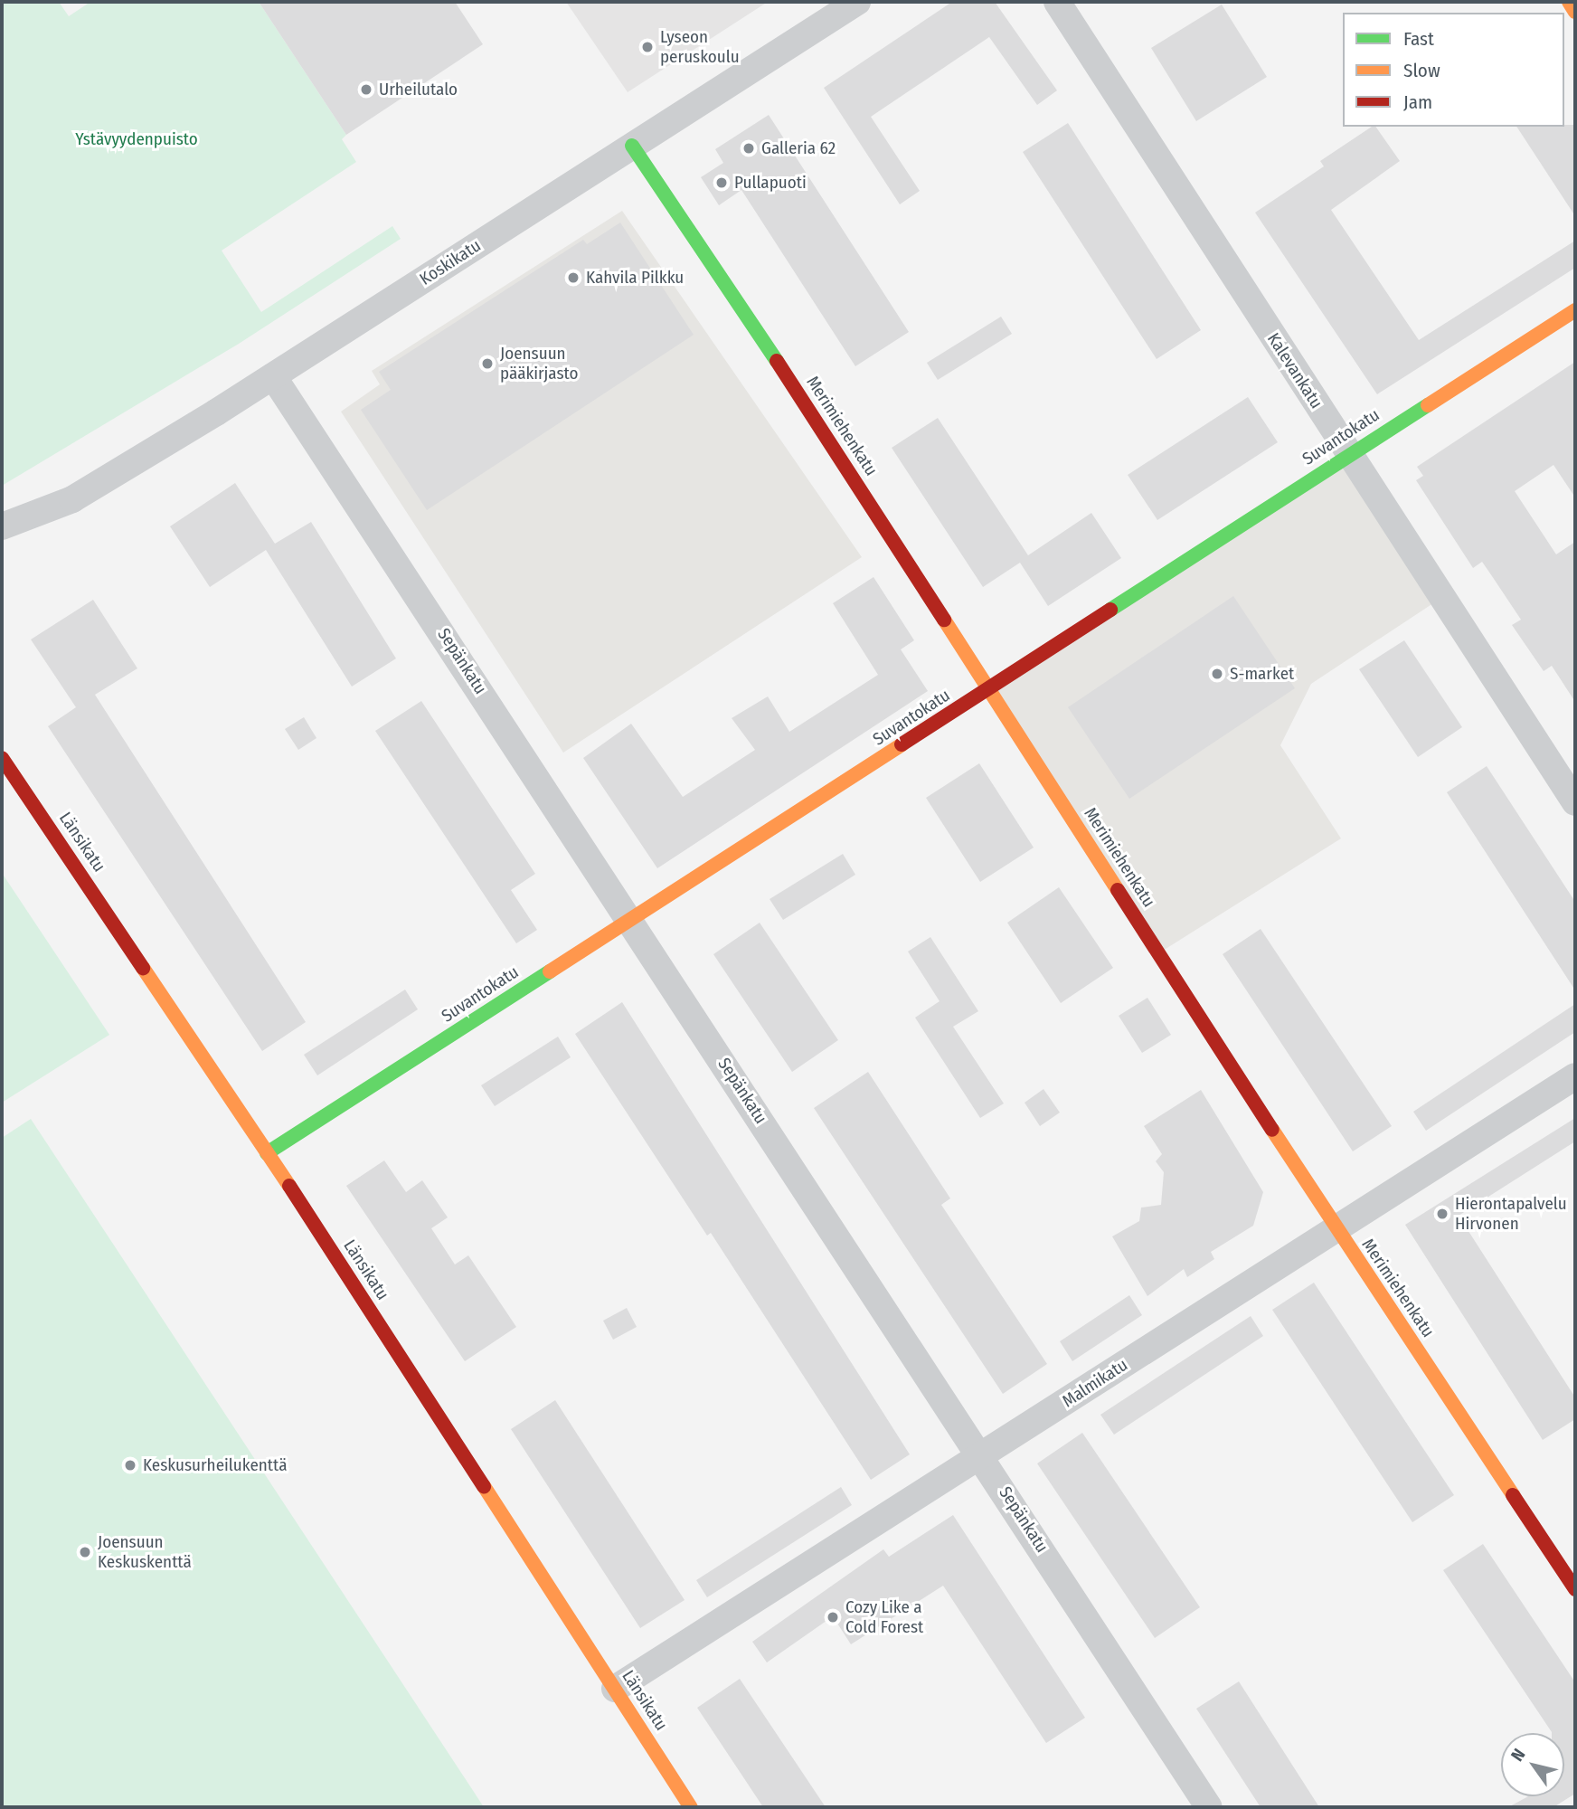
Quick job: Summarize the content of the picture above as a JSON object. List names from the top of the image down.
{
  "streets": {
    "street": [
      "Koskikatu",
      "Kalevankatu",
      "Merimiehenkatu",
      "Suvantokatu",
      "Sepänkatu",
      "Länsikatu",
      "Malmikatu"
    ]
  },
  "crossings": [
    ["Koskikatu", "Merimiehenkatu"],
    ["Koskikatu", "Sepänkatu"],
    ["Kalevankatu", "Suvantokatu"],
    ["Merimiehenkatu", "Suvantokatu"],
    ["Merimiehenkatu", "Malmikatu"],
    ["Suvantokatu", "Sepänkatu"],
    ["Suvantokatu", "Länsikatu"],
    ["Sepänkatu", "Malmikatu"],
    ["Länsikatu", "Malmikatu"]
  ],
  "parks": ["Ystävyydenpuisto"],
  "places": [
    "Lyseon peruskoulu",
    "Urheilutalo",
    "Galleria 62",
    "Pullapuoti",
    "Kahvila Pilkku",
    "Joensuun pääkirjasto",
    "S-market",
    "Hierontapalvelu Hirvonen",
    "Keskusurheilukenttä",
    "Joensuun Keskuskenttä",
    "Cozy Like a Cold Forest"
  ],
  "legend": ["Fast", "Slow", "Jam"],
  "north": "top left"
}
